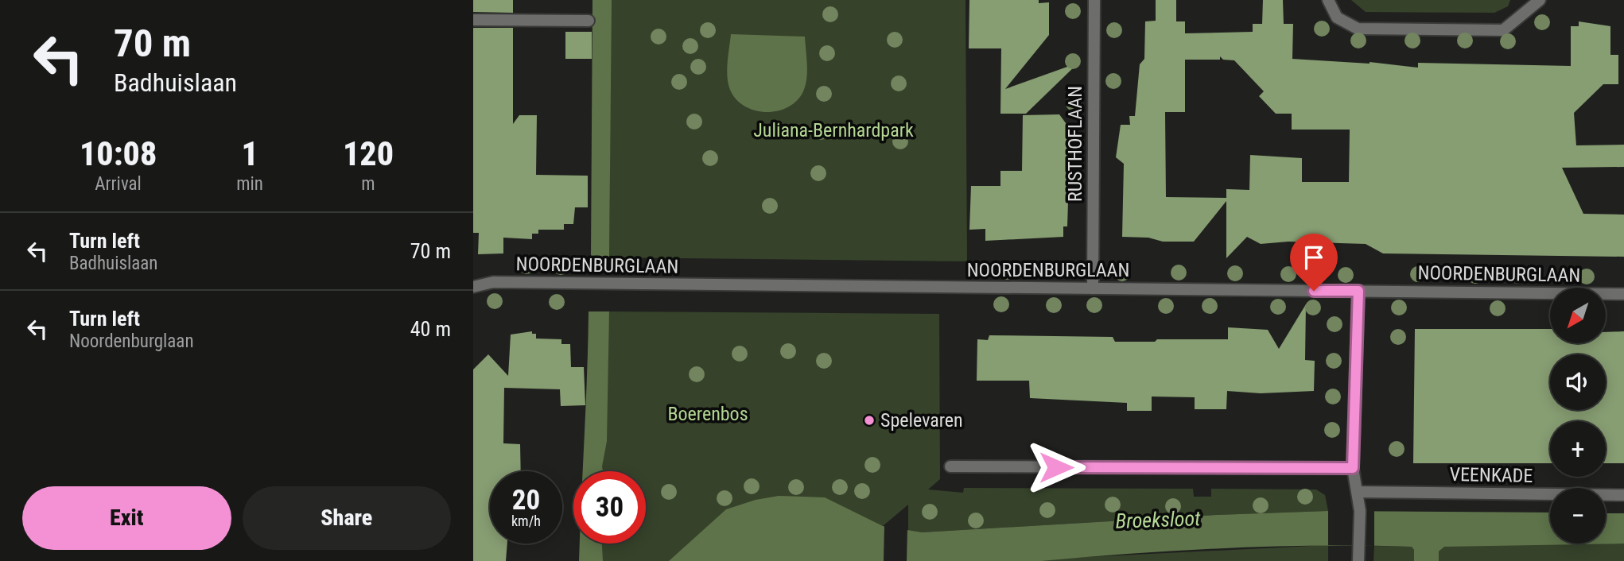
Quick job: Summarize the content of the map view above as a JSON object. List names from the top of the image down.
{
  "streets": {
    "street": ["RUSTHOFLAAN", "NOORDENBURGLAAN", "VEENKADE"]
  },
  "crossings": [
    ["RUSTHOFLAAN", "NOORDENBURGLAAN"]
  ],
  "water": ["Broeksloot"],
  "parks": ["Juliana-Bernhardpark", "Boerenbos"],
  "places": ["Spelevaren"],
  "north": "bottom left",
  "page": {
    "turn": ["70 m", "Badhuislaan"],
    "eta": [
      "10:08",
      "Arrival",
      "1",
      "min",
      "120",
      "m"
    ],
    "list": [
      {
        "name": "Turn left",
        "note": "Badhuislaan",
        "value": "70 m"
      },
      {
        "name": "Turn left",
        "note": "Noordenburglaan",
        "value": "40 m"
      }
    ],
    "map_buttons": ["+", "−"],
    "speed": "20 km/h",
    "limit": "30",
    "buttons": ["Exit", "Share"]
  }
}
